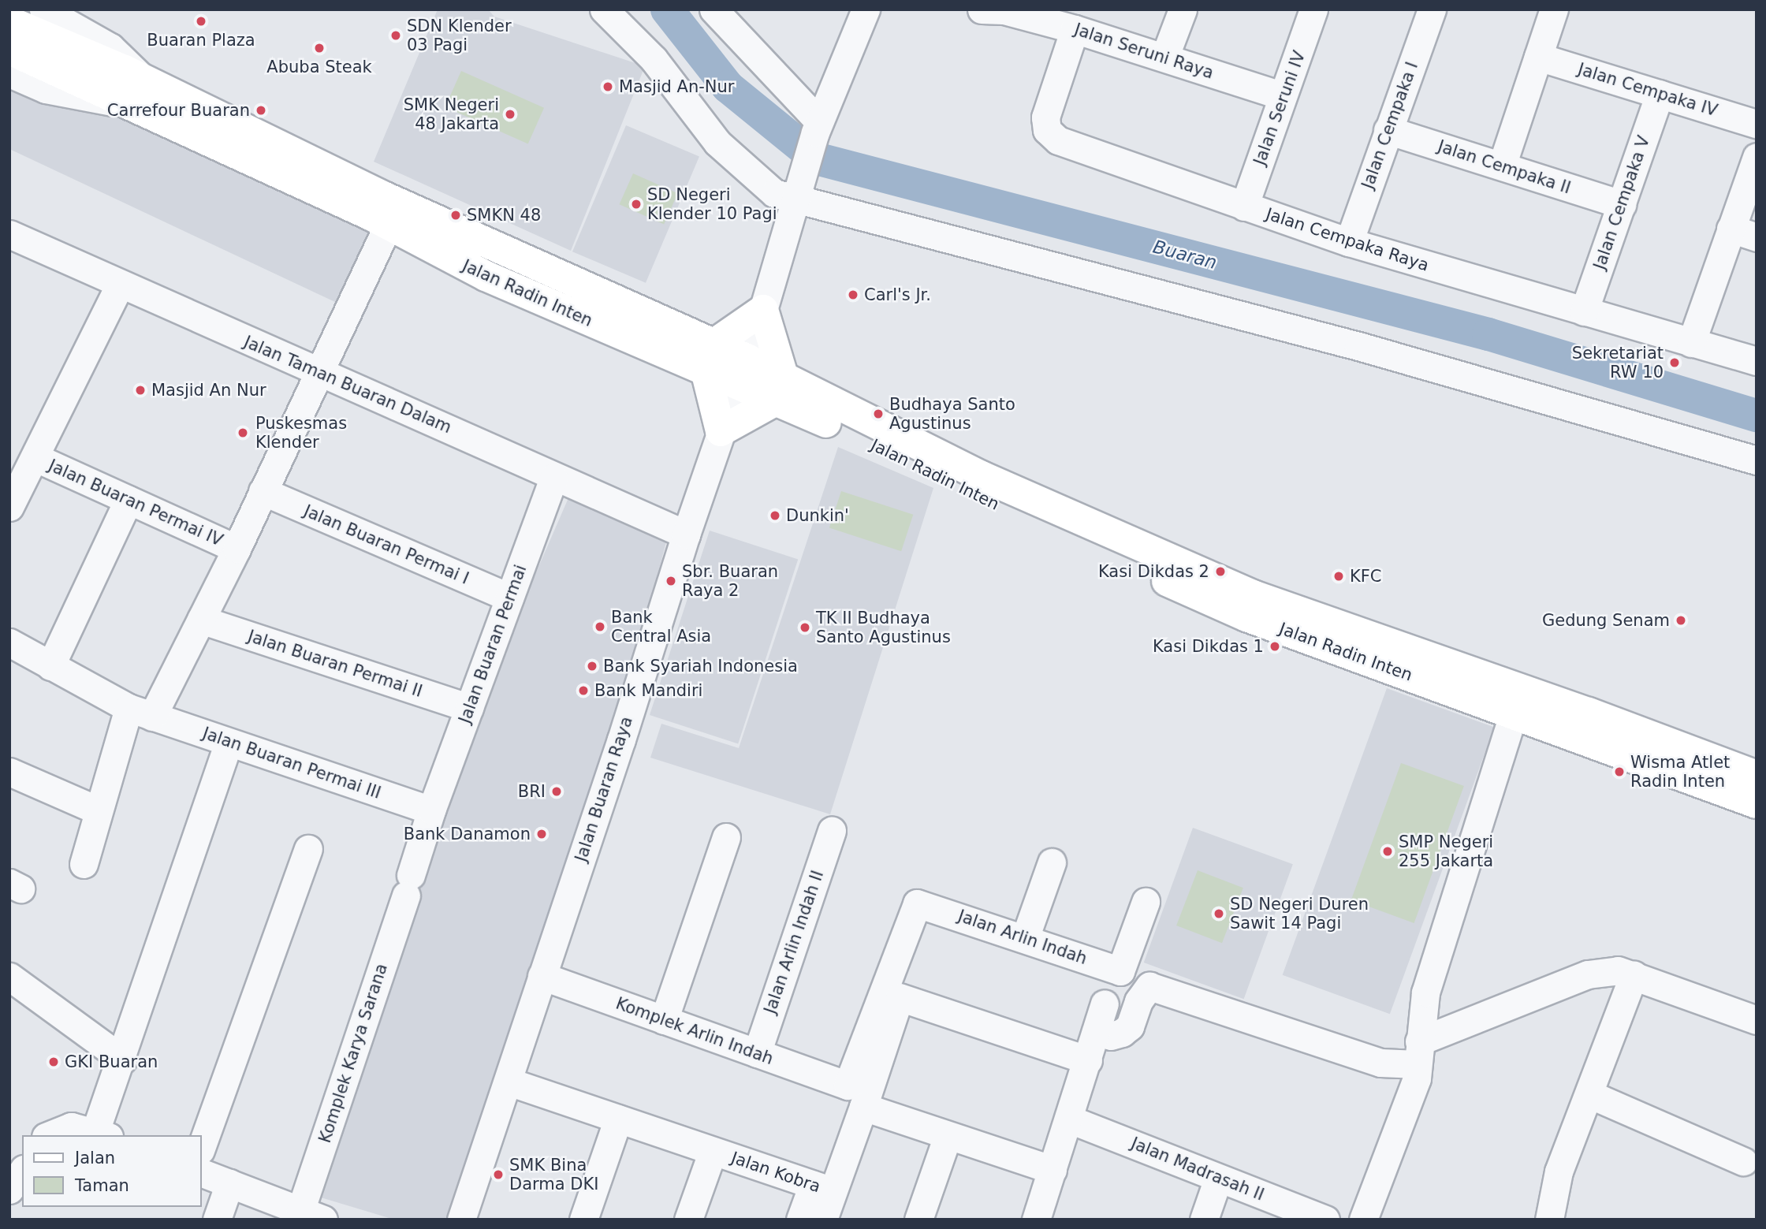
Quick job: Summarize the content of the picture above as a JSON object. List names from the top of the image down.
{
  "streets": {
    "main road": ["Jalan Radin Inten"],
    "street": [
      "Jalan Seruni Raya",
      "Jalan Cempaka IV",
      "Jalan Seruni IV",
      "Jalan Cempaka I",
      "Jalan Cempaka II",
      "Jalan Cempaka V",
      "Jalan Cempaka Raya",
      "Jalan Taman Buaran Dalam",
      "Jalan Buaran Permai IV",
      "Jalan Buaran Permai I",
      "Jalan Buaran Permai",
      "Jalan Buaran Permai II",
      "Jalan Buaran Permai III",
      "Jalan Buaran Raya",
      "Jalan Arlin Indah",
      "Jalan Arlin Indah II",
      "Komplek Arlin Indah",
      "Komplek Karya Sarana",
      "Jalan Madrasah II",
      "Jalan Kobra"
    ]
  },
  "crossings": [
    ["Jalan Seruni Raya", "Jalan Seruni IV"],
    ["Jalan Seruni Raya", "Jalan Cempaka Raya"],
    ["Jalan Cempaka IV", "Jalan Cempaka V"],
    ["Jalan Seruni IV", "Jalan Cempaka Raya"],
    ["Jalan Cempaka I", "Jalan Cempaka II"],
    ["Jalan Cempaka I", "Jalan Cempaka Raya"],
    ["Jalan Cempaka II", "Jalan Cempaka V"],
    ["Jalan Cempaka V", "Jalan Cempaka Raya"],
    ["Jalan Radin Inten", "Jalan Buaran Raya"],
    ["Jalan Taman Buaran Dalam", "Jalan Buaran Permai"],
    ["Jalan Taman Buaran Dalam", "Jalan Buaran Raya"],
    ["Jalan Buaran Permai I", "Jalan Buaran Permai"],
    ["Jalan Buaran Permai", "Jalan Buaran Permai II"],
    ["Jalan Buaran Permai", "Jalan Buaran Permai III"],
    ["Jalan Buaran Permai", "Komplek Karya Sarana"],
    ["Jalan Buaran Raya", "Komplek Arlin Indah"],
    ["Jalan Buaran Raya", "Jalan Kobra"],
    ["Jalan Arlin Indah", "Komplek Arlin Indah"],
    ["Jalan Arlin Indah", "Jalan Kobra"],
    ["Jalan Arlin Indah II", "Komplek Arlin Indah"],
    ["Komplek Arlin Indah", "Jalan Kobra"]
  ],
  "water": ["Buaran"],
  "places": [
    "Buaran Plaza",
    "SDN Klender 03 Pagi",
    "Abuba Steak",
    "Masjid An-Nur",
    "Carrefour Buaran",
    "SMK Negeri 48 Jakarta",
    "SD Negeri Klender 10 Pagi",
    "SMKN 48",
    "Carl's Jr.",
    "Sekretariat RW 10",
    "Masjid An Nur",
    "Budhaya Santo Agustinus",
    "Puskesmas Klender",
    "Dunkin'",
    "Kasi Dikdas 2",
    "KFC",
    "Sbr. Buaran Raya 2",
    "Gedung Senam",
    "Bank Central Asia",
    "TK II Budhaya Santo Agustinus",
    "Kasi Dikdas 1",
    "Bank Syariah Indonesia",
    "Bank Mandiri",
    "Wisma Atlet Radin Inten",
    "BRI",
    "Bank Danamon",
    "SMP Negeri 255 Jakarta",
    "SD Negeri Duren Sawit 14 Pagi",
    "GKI Buaran",
    "SMK Bina Darma DKI"
  ],
  "legend": ["Jalan", "Taman"]
}
